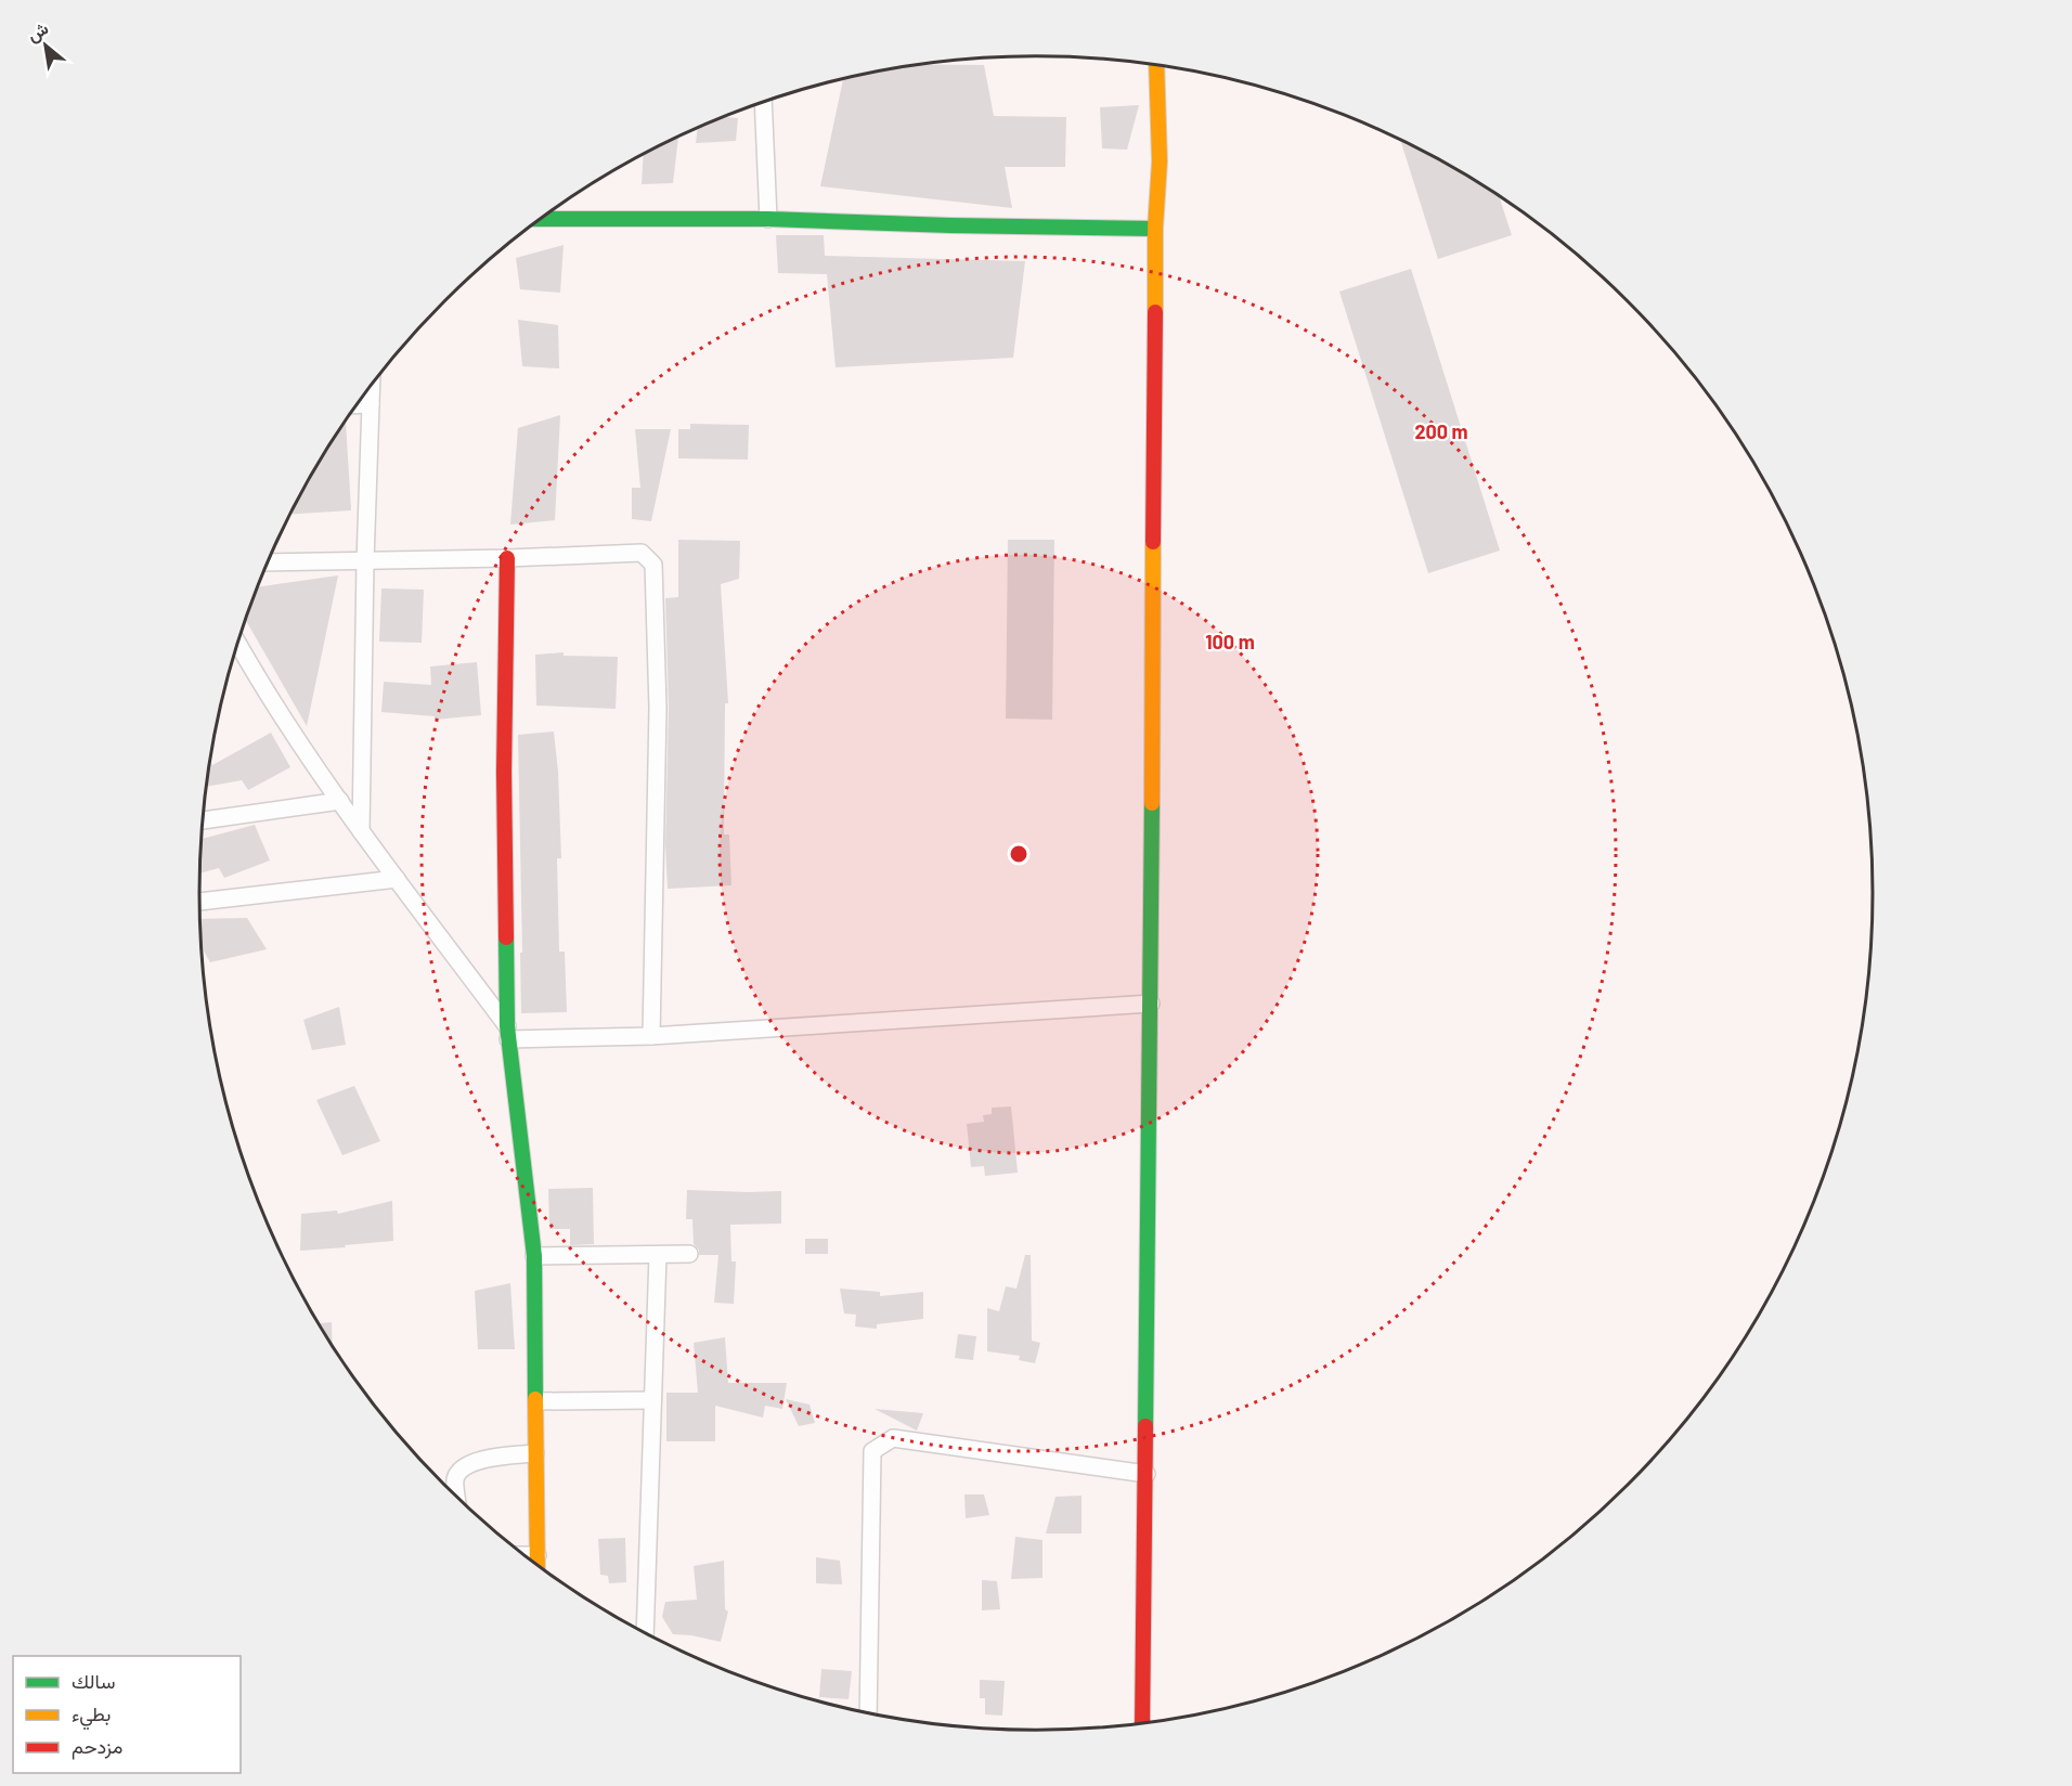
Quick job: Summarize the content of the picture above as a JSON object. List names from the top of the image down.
{
  "legend": ["سالك", "بطيء", "مزدحم"],
  "north": "top left",
  "rings": ["200 m", "100 m"]
}
